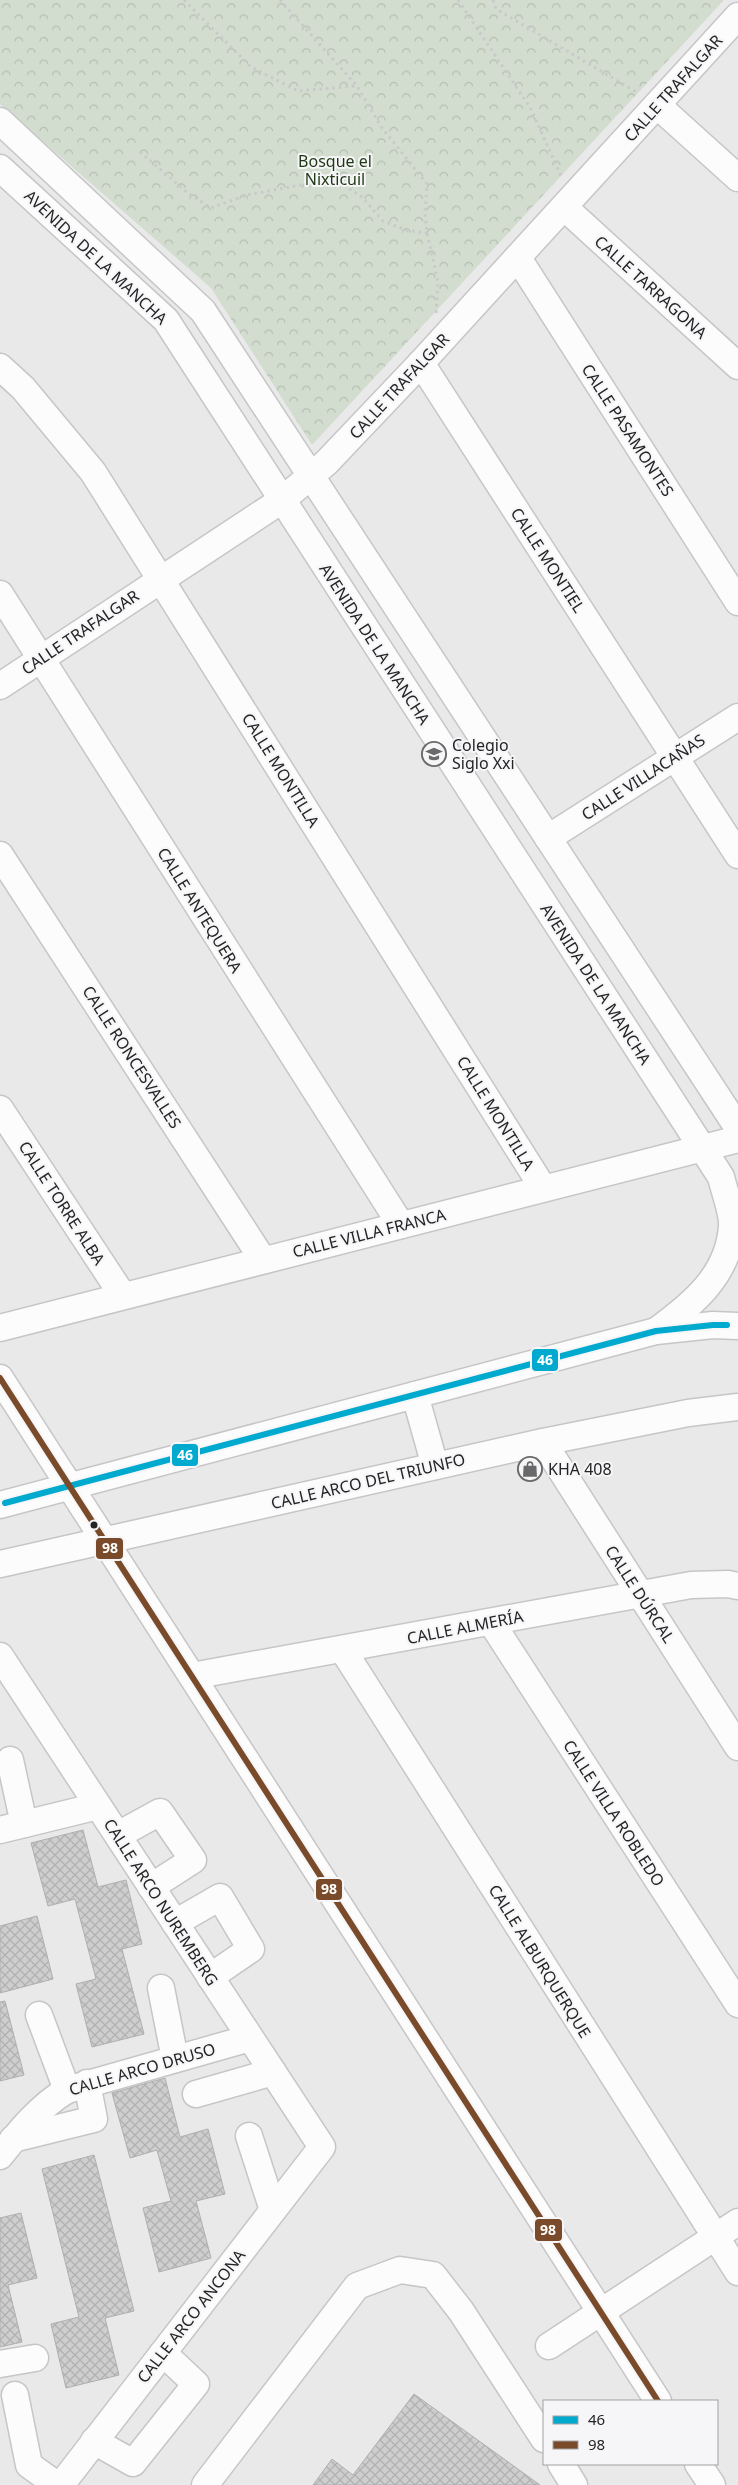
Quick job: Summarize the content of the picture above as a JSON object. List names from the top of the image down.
{
  "streets": {
    "street": [
      "CALLE TRAFALGAR",
      "AVENIDA DE LA MANCHA",
      "CALLE TARRAGONA",
      "CALLE PASAMONTES",
      "CALLE MONTIEL",
      "CALLE MONTILLA",
      "CALLE VILLACAÑAS",
      "CALLE ANTEQUERA",
      "CALLE RONCESVALLES",
      "CALLE TORRE ALBA",
      "CALLE VILLA FRANCA",
      "CALLE ARCO DEL TRIUNFO",
      "CALLE DÚRCAL",
      "CALLE ALMERÍA",
      "CALLE VILLA ROBLEDO",
      "CALLE ARCO NUREMBERG",
      "CALLE ALBURQUERQUE",
      "CALLE ARCO DRUSO",
      "CALLE ARCO ANCONA"
    ]
  },
  "crossings": [
    ["CALLE TRAFALGAR", "AVENIDA DE LA MANCHA"],
    ["CALLE TRAFALGAR", "CALLE TARRAGONA"],
    ["CALLE TRAFALGAR", "CALLE PASAMONTES"],
    ["CALLE TRAFALGAR", "CALLE MONTIEL"],
    ["CALLE TRAFALGAR", "CALLE MONTILLA"],
    ["CALLE TRAFALGAR", "CALLE ANTEQUERA"],
    ["AVENIDA DE LA MANCHA", "CALLE VILLACAÑAS"],
    ["AVENIDA DE LA MANCHA", "CALLE VILLA FRANCA"],
    ["CALLE MONTIEL", "CALLE VILLACAÑAS"],
    ["CALLE MONTILLA", "CALLE VILLA FRANCA"],
    ["CALLE ANTEQUERA", "CALLE VILLA FRANCA"],
    ["CALLE RONCESVALLES", "CALLE VILLA FRANCA"],
    ["CALLE TORRE ALBA", "CALLE VILLA FRANCA"],
    ["CALLE ARCO DEL TRIUNFO", "CALLE DÚRCAL"],
    ["CALLE DÚRCAL", "CALLE ALMERÍA"],
    ["CALLE ALMERÍA", "CALLE VILLA ROBLEDO"],
    ["CALLE ALMERÍA", "CALLE ALBURQUERQUE"],
    ["CALLE ARCO NUREMBERG", "CALLE ARCO DRUSO"],
    ["CALLE ARCO NUREMBERG", "CALLE ARCO ANCONA"]
  ],
  "parks": ["Bosque el Nixticuil"],
  "places": {
    "school or university": ["Colegio Siglo Xxi"],
    "shop": ["KHA 408"]
  },
  "lines": ["transit line 46", "transit line 98"],
  "legend": ["46", "98"]
}
